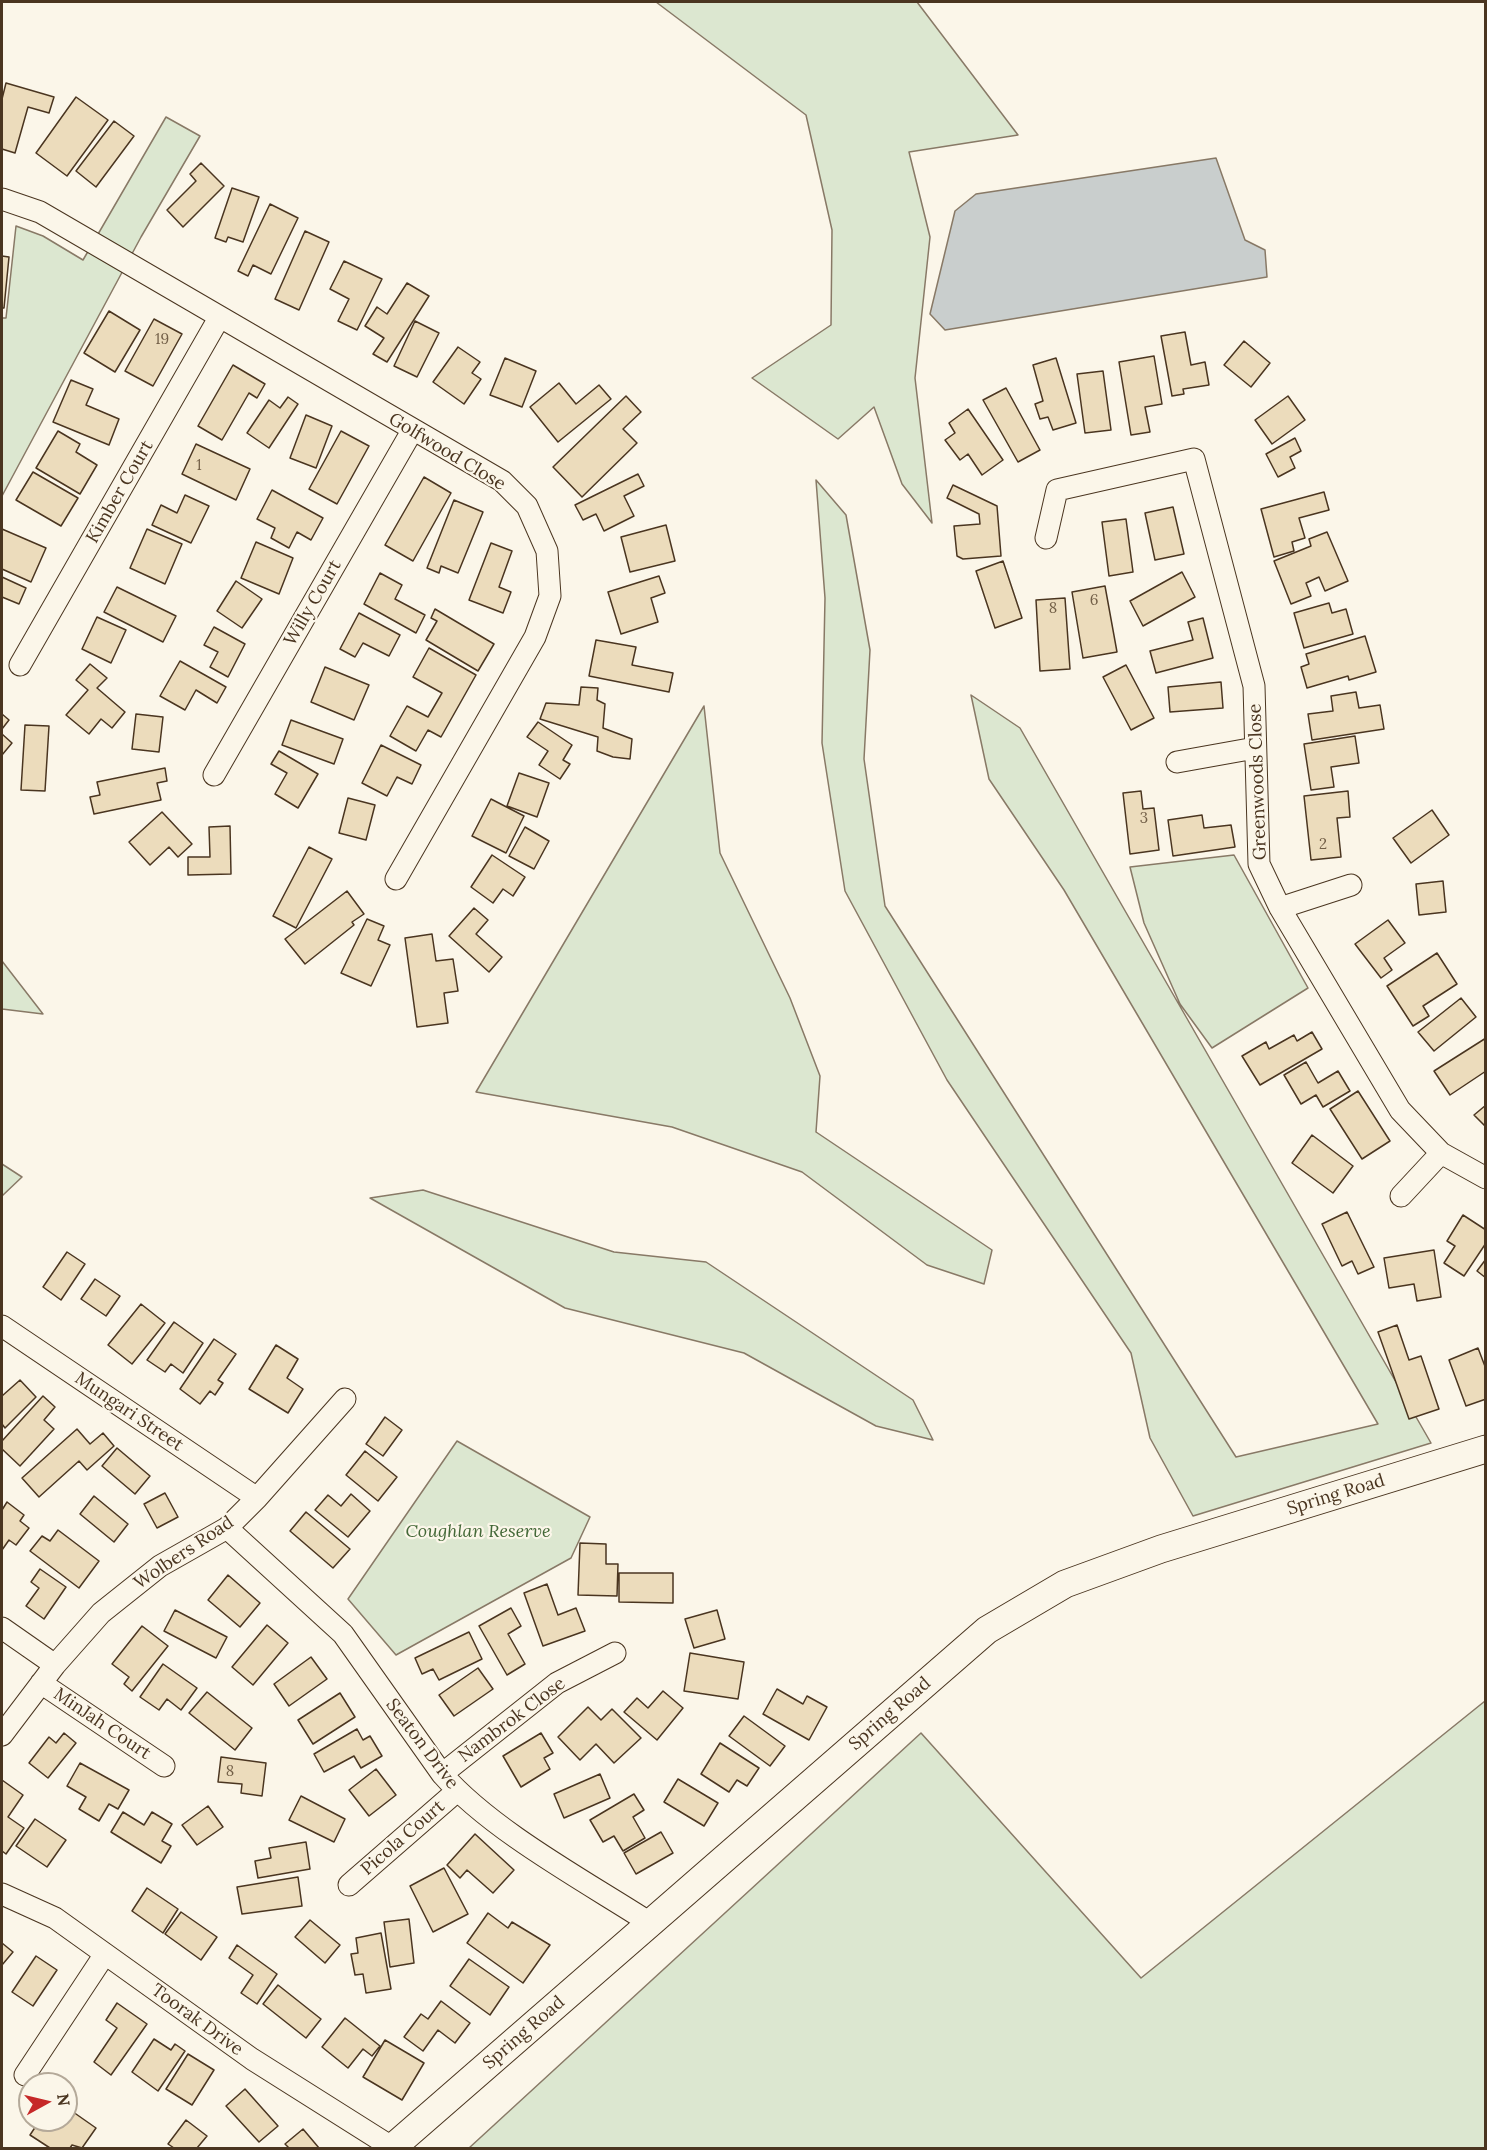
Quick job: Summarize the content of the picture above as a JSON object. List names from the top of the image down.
{
  "streets": {
    "main road": ["Spring Road"],
    "street": [
      "Golfwood Close",
      "Kimber Court",
      "Willy Court",
      "Greenwoods Close",
      "Mungari Street",
      "Wolbers Road",
      "Nambrok Close",
      "MinJah Court",
      "Seaton Drive",
      "Picola Court",
      "Toorak Drive"
    ]
  },
  "crossings": [
    ["Golfwood Close", "Kimber Court"],
    ["Golfwood Close", "Willy Court"],
    ["Mungari Street", "Wolbers Road"],
    ["Spring Road", "Seaton Drive"],
    ["Spring Road", "Toorak Drive"],
    ["Wolbers Road", "MinJah Court"],
    ["Wolbers Road", "Seaton Drive"],
    ["Nambrok Close", "Seaton Drive"],
    ["Seaton Drive", "Picola Court"]
  ],
  "parks": ["Coughlan Reserve"],
  "house_numbers": [
    "19",
    "1",
    "6",
    "8",
    "3",
    "2",
    "8"
  ],
  "north": "right"
}
